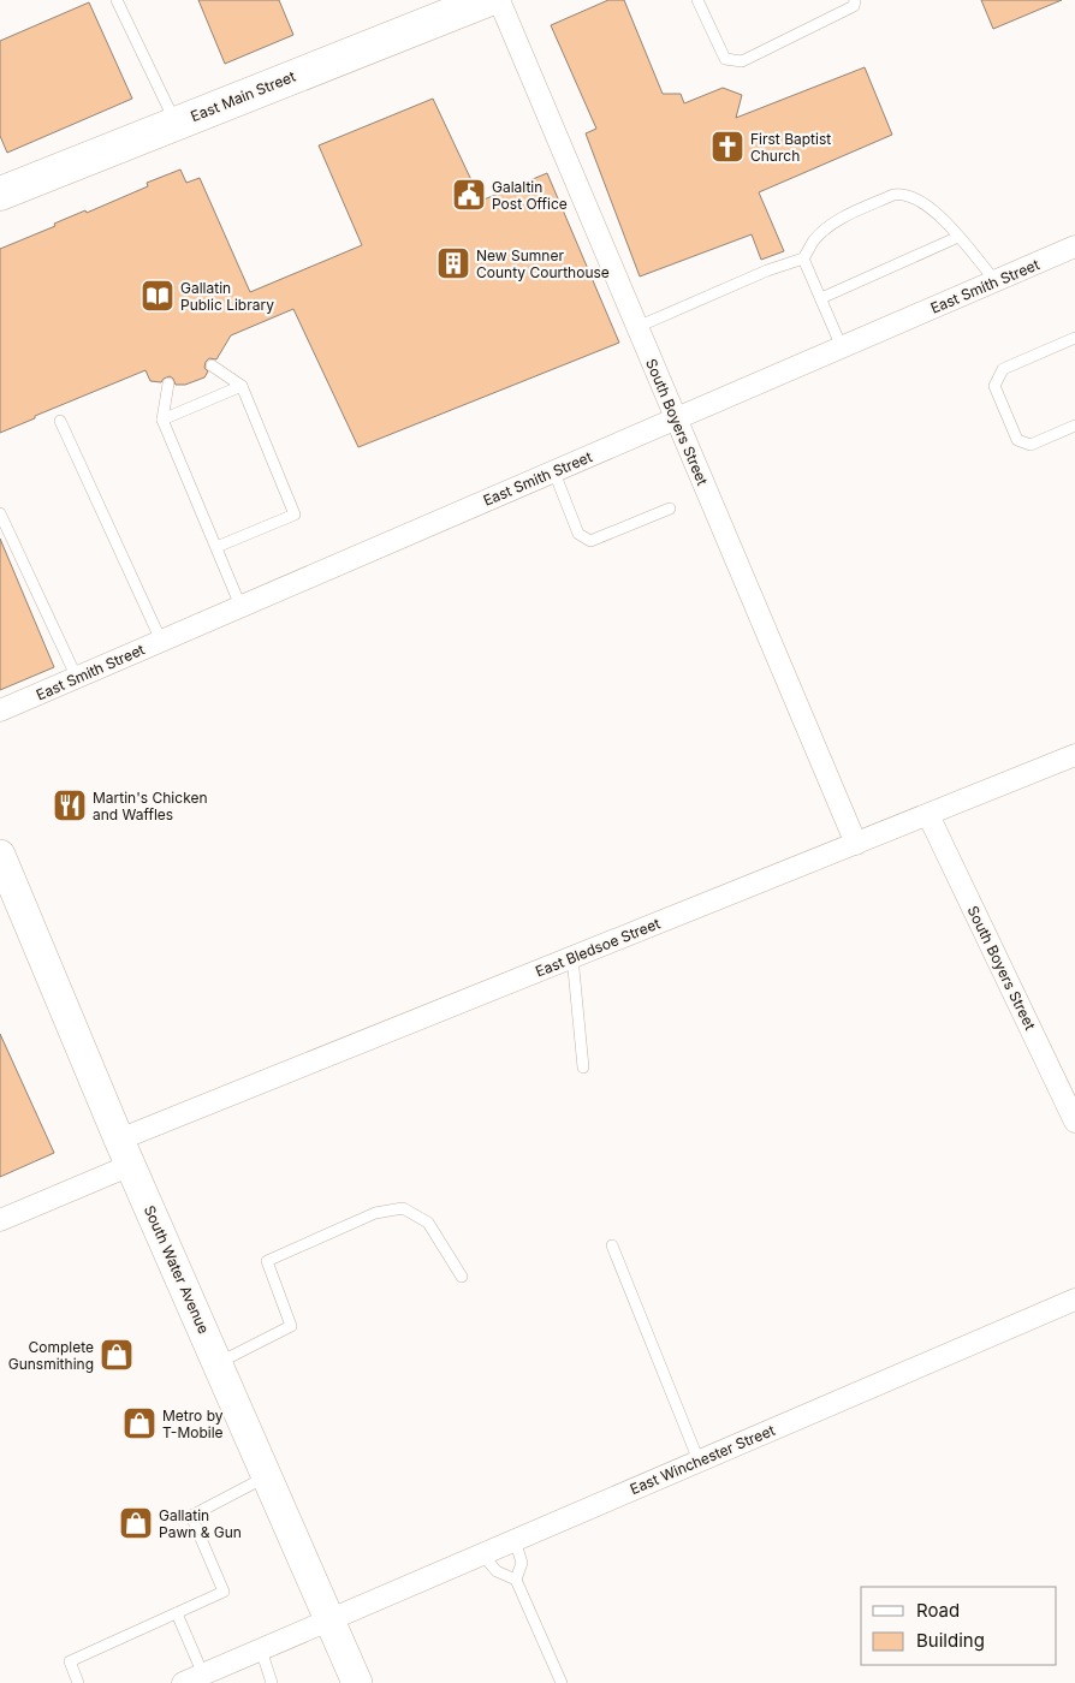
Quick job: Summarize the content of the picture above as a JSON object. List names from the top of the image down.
{
  "streets": {
    "main road": ["East Main Street", "South Water Avenue"],
    "street": [
      "East Smith Street",
      "South Boyers Street",
      "East Bledsoe Street",
      "East Winchester Street"
    ]
  },
  "crossings": [
    ["East Smith Street", "South Boyers Street"],
    ["South Boyers Street", "East Bledsoe Street"],
    ["East Bledsoe Street", "South Water Avenue"],
    ["South Water Avenue", "East Winchester Street"]
  ],
  "places": {
    "church": ["First Baptist Church"],
    "public building": ["Galaltin Post Office"],
    "building": ["New Sumner County Courthouse"],
    "library": ["Gallatin Public Library"],
    "restaurant": ["Martin's Chicken and Waffles"],
    "shop": ["Complete Gunsmithing", "Metro by T-Mobile", "Gallatin Pawn & Gun"]
  },
  "legend": ["Road", "Building"]
}
